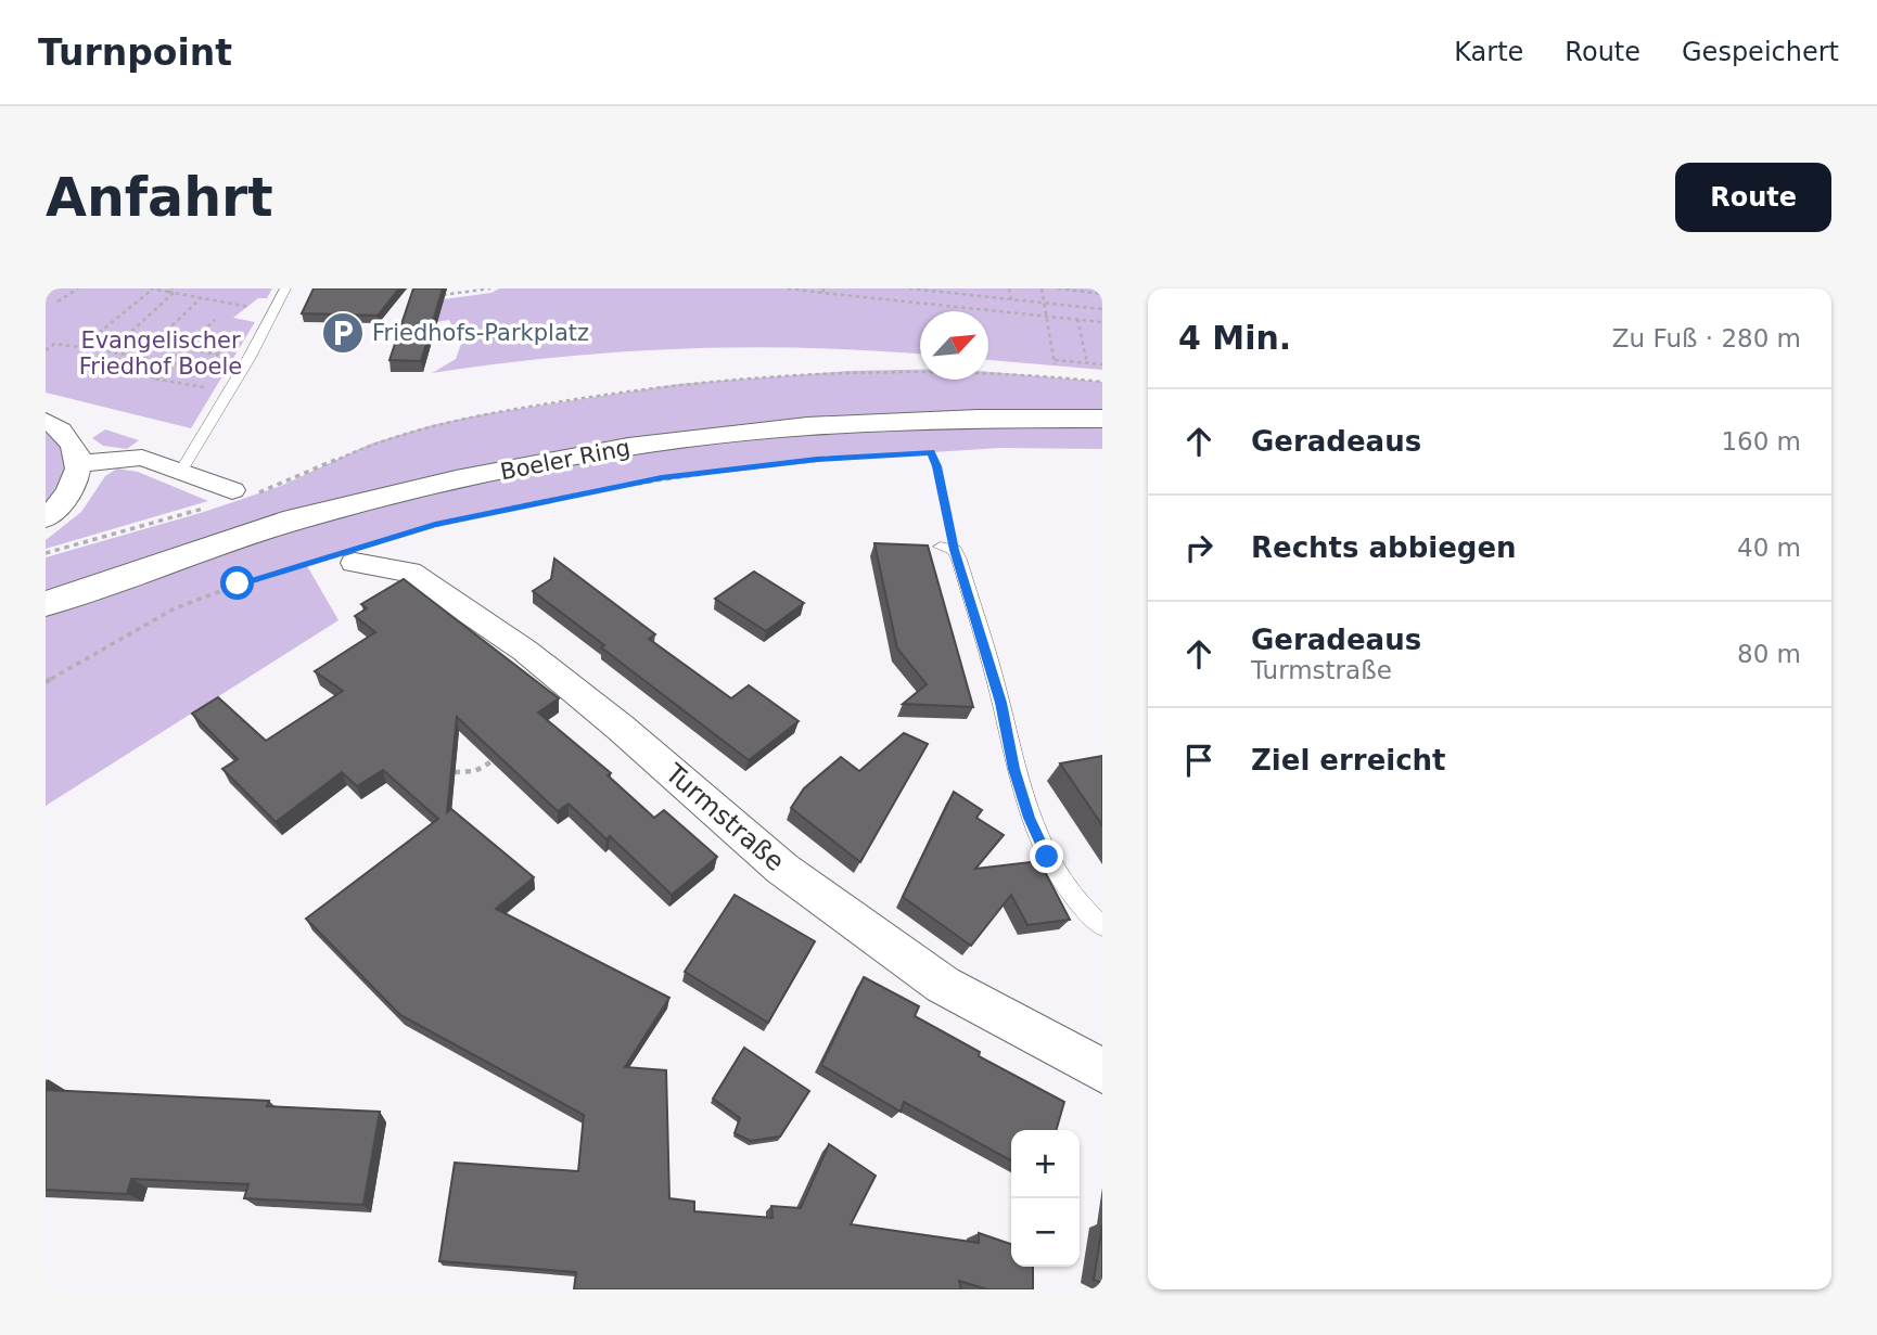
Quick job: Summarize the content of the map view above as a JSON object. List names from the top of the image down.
{
  "streets": {
    "main road": ["Boeler Ring"],
    "street": ["Turmstraße"]
  },
  "parks": ["Evangelischer Friedhof Boele"],
  "places": {
    "parking": ["Friedhofs-Parkplatz"]
  },
  "north": "top right",
  "page": {
    "header": "Turnpoint",
    "nav": ["Karte", "Route", "Gespeichert"],
    "buttons": "Route",
    "title": "Anfahrt",
    "heading": ["4 Min.", "Zu Fuß · 280 m"],
    "list": [
      ["Geradeaus", "160 m"],
      ["Rechts abbiegen", "40 m"],
      ["Geradeaus", "Turmstraße", "80 m"],
      "Ziel erreicht"
    ],
    "map_buttons": ["+", "−"]
  }
}
